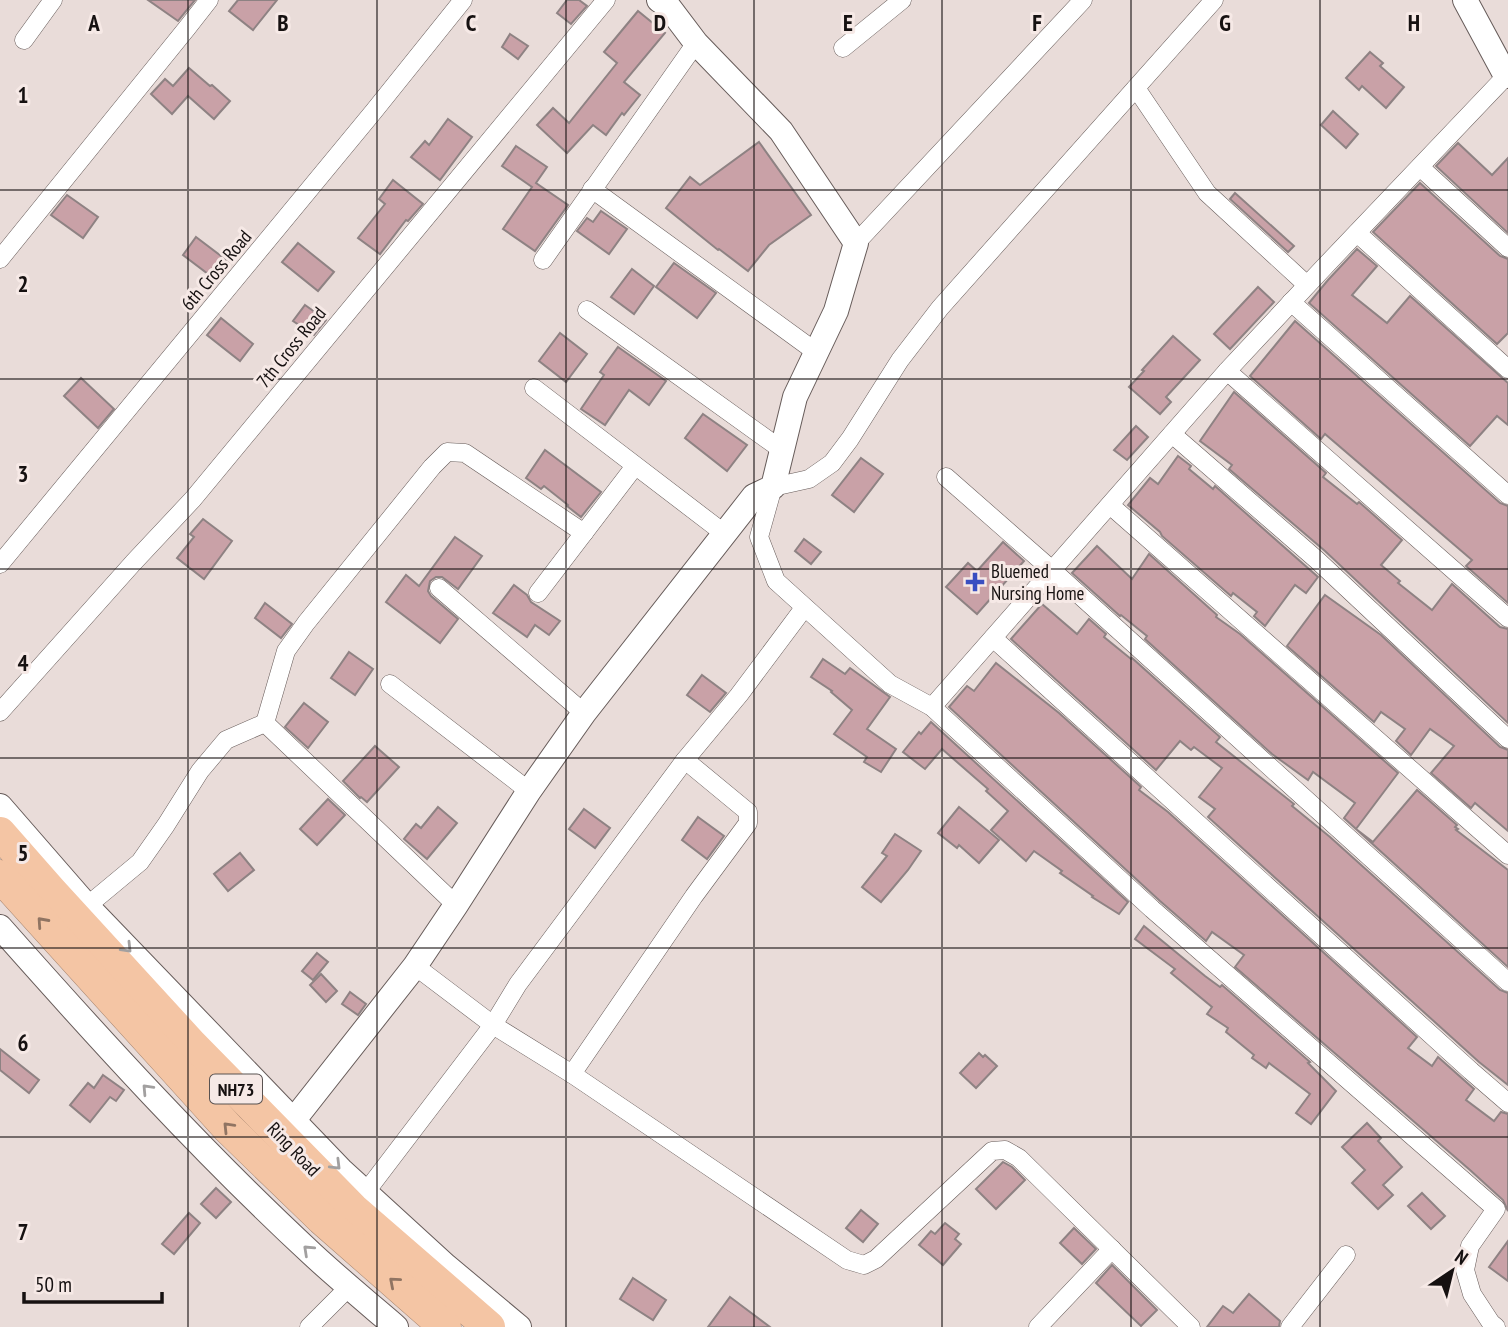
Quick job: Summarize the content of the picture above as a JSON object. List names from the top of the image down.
{
  "streets": {
    "highway": ["NH73", "Ring Road"],
    "street": ["6th Cross Road", "7th Cross Road"]
  },
  "places": {
    "health": ["Bluemed Nursing Home"]
  },
  "scale_bar": "50 m",
  "north": "top right",
  "grid": {
    "columns": [
      "A",
      "B",
      "C",
      "D",
      "E",
      "F",
      "G",
      "H"
    ],
    "rows": [
      "1",
      "2",
      "3",
      "4",
      "5",
      "6",
      "7"
    ]
  }
}
